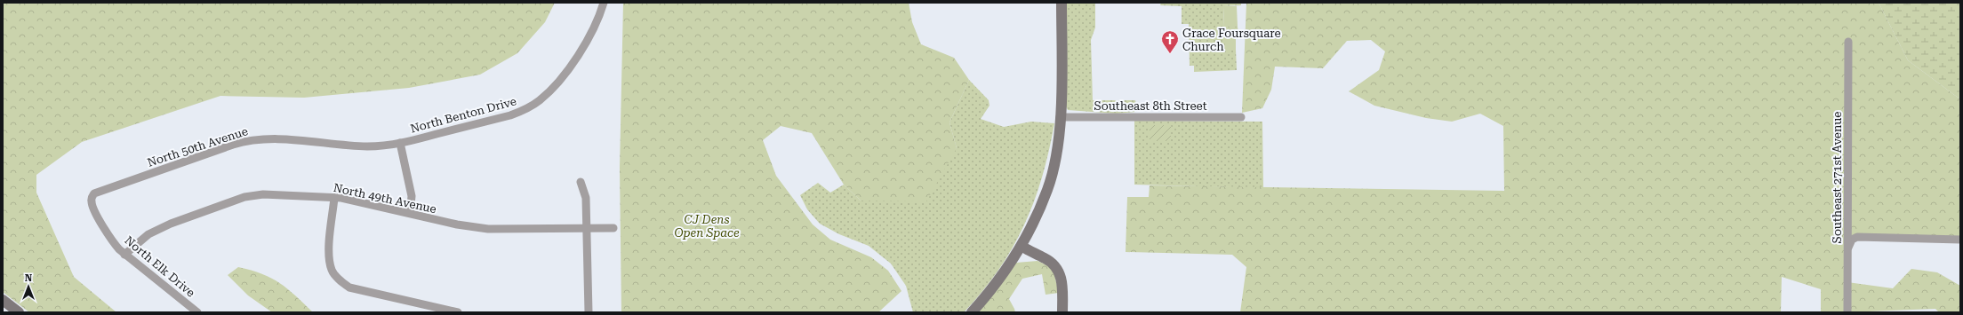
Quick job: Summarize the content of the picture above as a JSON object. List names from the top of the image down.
{
  "streets": {
    "street": [
      "Southeast 8th Street",
      "North Benton Drive",
      "North 50th Avenue",
      "Southeast 271st Avenue",
      "North 49th Avenue",
      "North Elk Drive"
    ]
  },
  "crossings": [
    ["North Benton Drive", "North 50th Avenue"],
    ["North 50th Avenue", "North Elk Drive"],
    ["North 49th Avenue", "North Elk Drive"]
  ],
  "parks": ["CJ Dens Open Space"],
  "places": {
    "church": ["Grace Foursquare Church"]
  },
  "north": "top"
}
